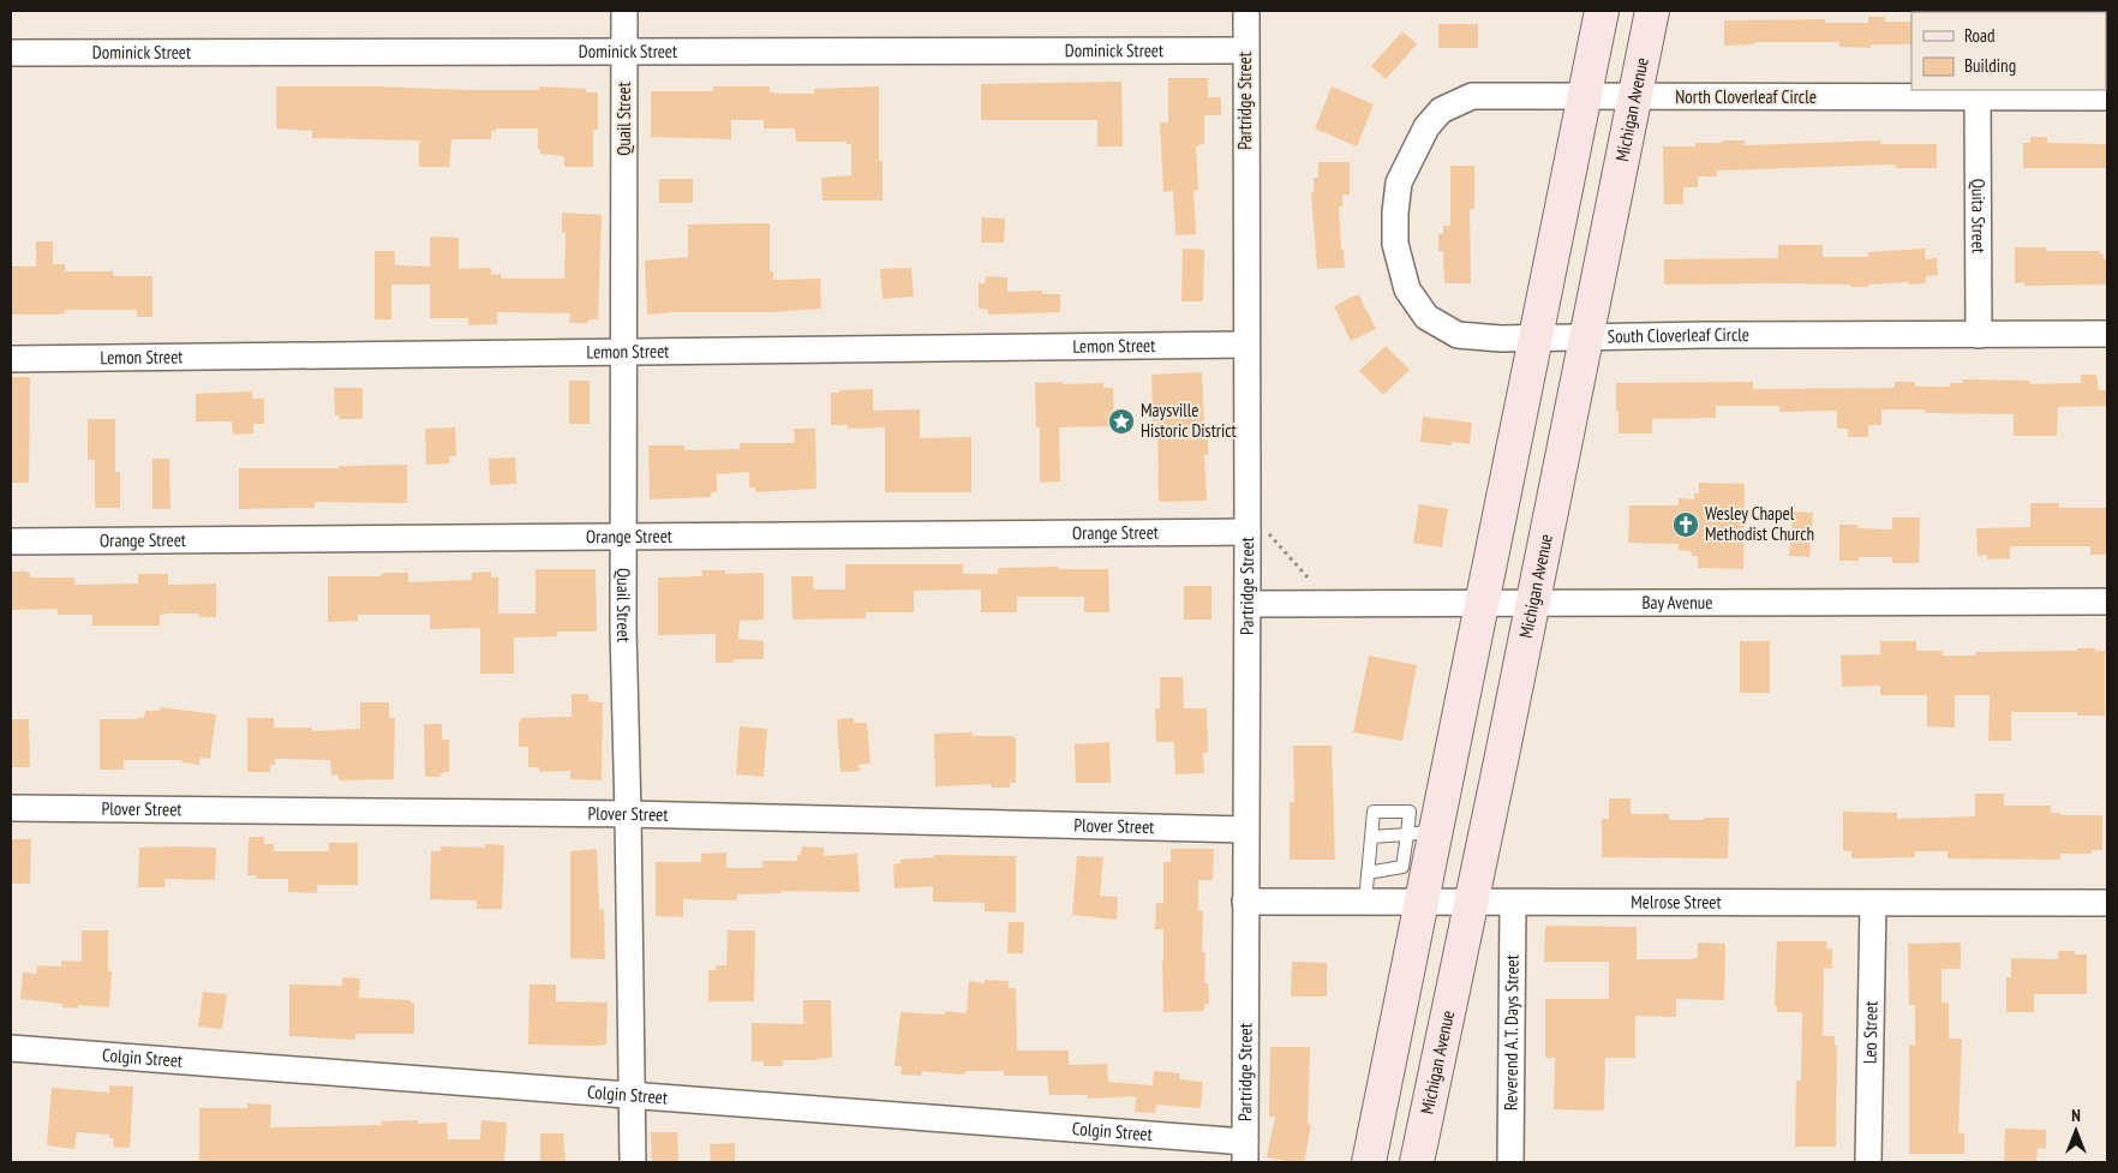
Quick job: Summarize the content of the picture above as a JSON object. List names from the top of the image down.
{
  "streets": {
    "main road": ["Michigan Avenue"],
    "street": [
      "Dominick Street",
      "North Cloverleaf Circle",
      "Partridge Street",
      "Quail Street",
      "Quita Street",
      "South Cloverleaf Circle",
      "Lemon Street",
      "Orange Street",
      "Bay Avenue",
      "Plover Street",
      "Melrose Street",
      "Reverend A.T. Days Street",
      "Leo Street",
      "Colgin Street"
    ]
  },
  "crossings": [
    ["Dominick Street", "Partridge Street"],
    ["Dominick Street", "Quail Street"],
    ["North Cloverleaf Circle", "Michigan Avenue"],
    ["North Cloverleaf Circle", "Quita Street"],
    ["North Cloverleaf Circle", "South Cloverleaf Circle"],
    ["Partridge Street", "Lemon Street"],
    ["Partridge Street", "Orange Street"],
    ["Partridge Street", "Bay Avenue"],
    ["Partridge Street", "Plover Street"],
    ["Partridge Street", "Melrose Street"],
    ["Partridge Street", "Colgin Street"],
    ["Michigan Avenue", "South Cloverleaf Circle"],
    ["Michigan Avenue", "Bay Avenue"],
    ["Michigan Avenue", "Melrose Street"],
    ["Quail Street", "Lemon Street"],
    ["Quail Street", "Orange Street"],
    ["Quail Street", "Plover Street"],
    ["Quail Street", "Colgin Street"],
    ["Quita Street", "South Cloverleaf Circle"],
    ["Melrose Street", "Reverend A.T. Days Street"],
    ["Melrose Street", "Leo Street"]
  ],
  "places": {
    "place": ["Maysville Historic District"],
    "church": ["Wesley Chapel Methodist Church"]
  },
  "legend": ["Road", "Building"],
  "north": "top"
}
